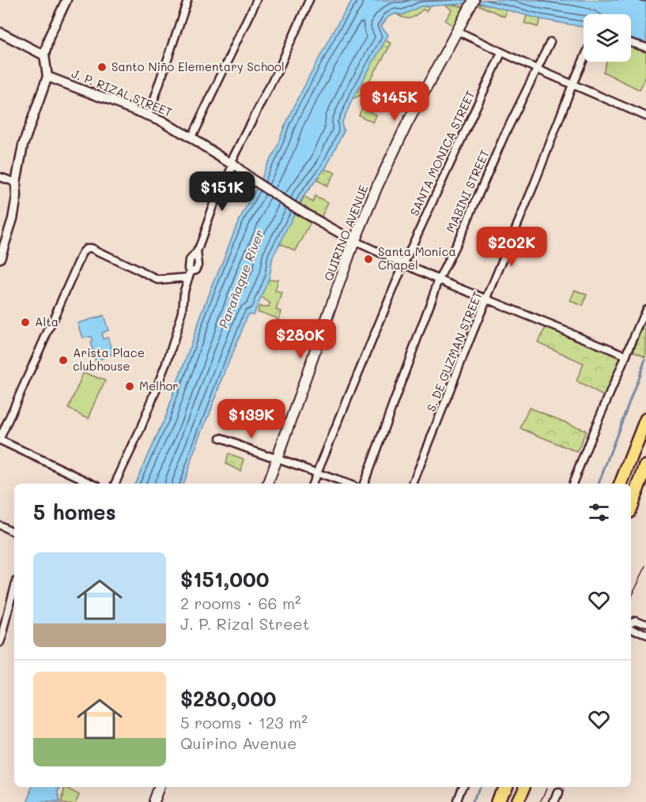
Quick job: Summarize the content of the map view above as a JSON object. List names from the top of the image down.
{
  "streets": {
    "main road": ["QUIRINO AVENUE"],
    "street": [
      "J. P. RIZAL STREET",
      "SANTA MONICA STREET",
      "MABINI STREET",
      "S. DE GUZMAN STREET"
    ]
  },
  "crossings": [
    ["J. P. RIZAL STREET", "QUIRINO AVENUE"]
  ],
  "water": ["Parañaque River"],
  "places": [
    "Santo Niño Elementary School",
    "Santa Monica Chapel",
    "Alta",
    "Arista Place clubhouse",
    "Melhor"
  ],
  "page": {
    "price": [
      "$145K",
      "$151K",
      "$202K",
      "$280K",
      "$139K"
    ],
    "heading": "5 homes",
    "list": [
      {
        "name": "$151,000",
        "note": "2 rooms · 66 m² · J. P. Rizal Street"
      },
      {
        "name": "$280,000",
        "note": "5 rooms · 123 m² · Quirino Avenue"
      }
    ]
  }
}
